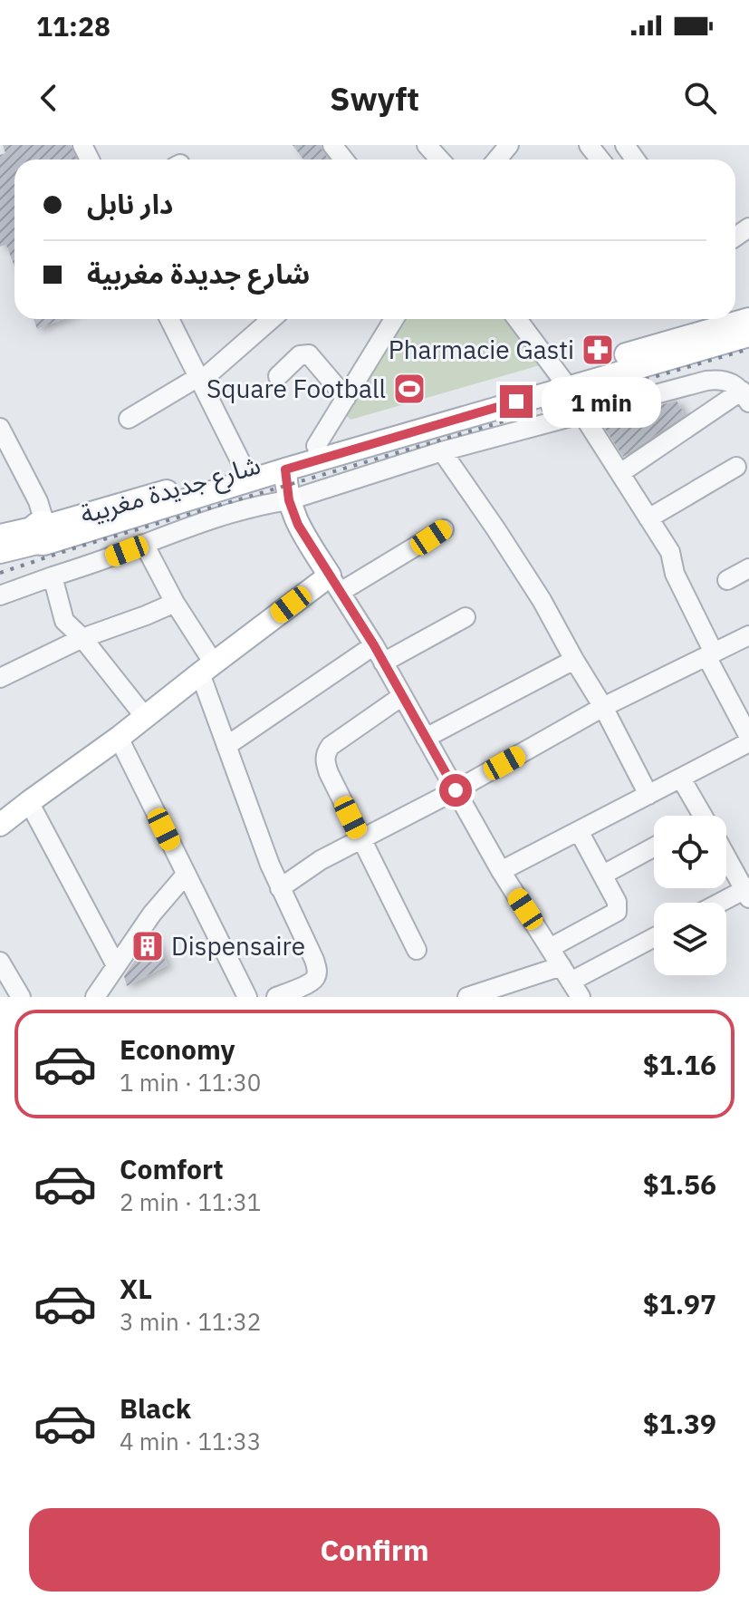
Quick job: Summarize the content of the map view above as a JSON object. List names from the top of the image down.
{
  "streets": {
    "main road": ["شارع جديدة مغربية"]
  },
  "places": {
    "pharmacy": ["Pharmacie Gasti"],
    "sports": ["Square Football"],
    "building": ["Dispensaire"]
  },
  "page": {
    "status": "11:28",
    "header": "Swyft",
    "banner": ["دار نابل", "شارع جديدة مغربية"],
    "bubble": "1 min",
    "list": [
      {
        "name": "Economy",
        "note": "1 min · 11:30",
        "value": "$1.16"
      },
      {
        "name": "Comfort",
        "note": "2 min · 11:31",
        "value": "$1.56"
      },
      {
        "name": "XL",
        "note": "3 min · 11:32",
        "value": "$1.97"
      },
      {
        "name": "Black",
        "note": "4 min · 11:33",
        "value": "$1.39"
      }
    ],
    "buttons": "Confirm"
  }
}
